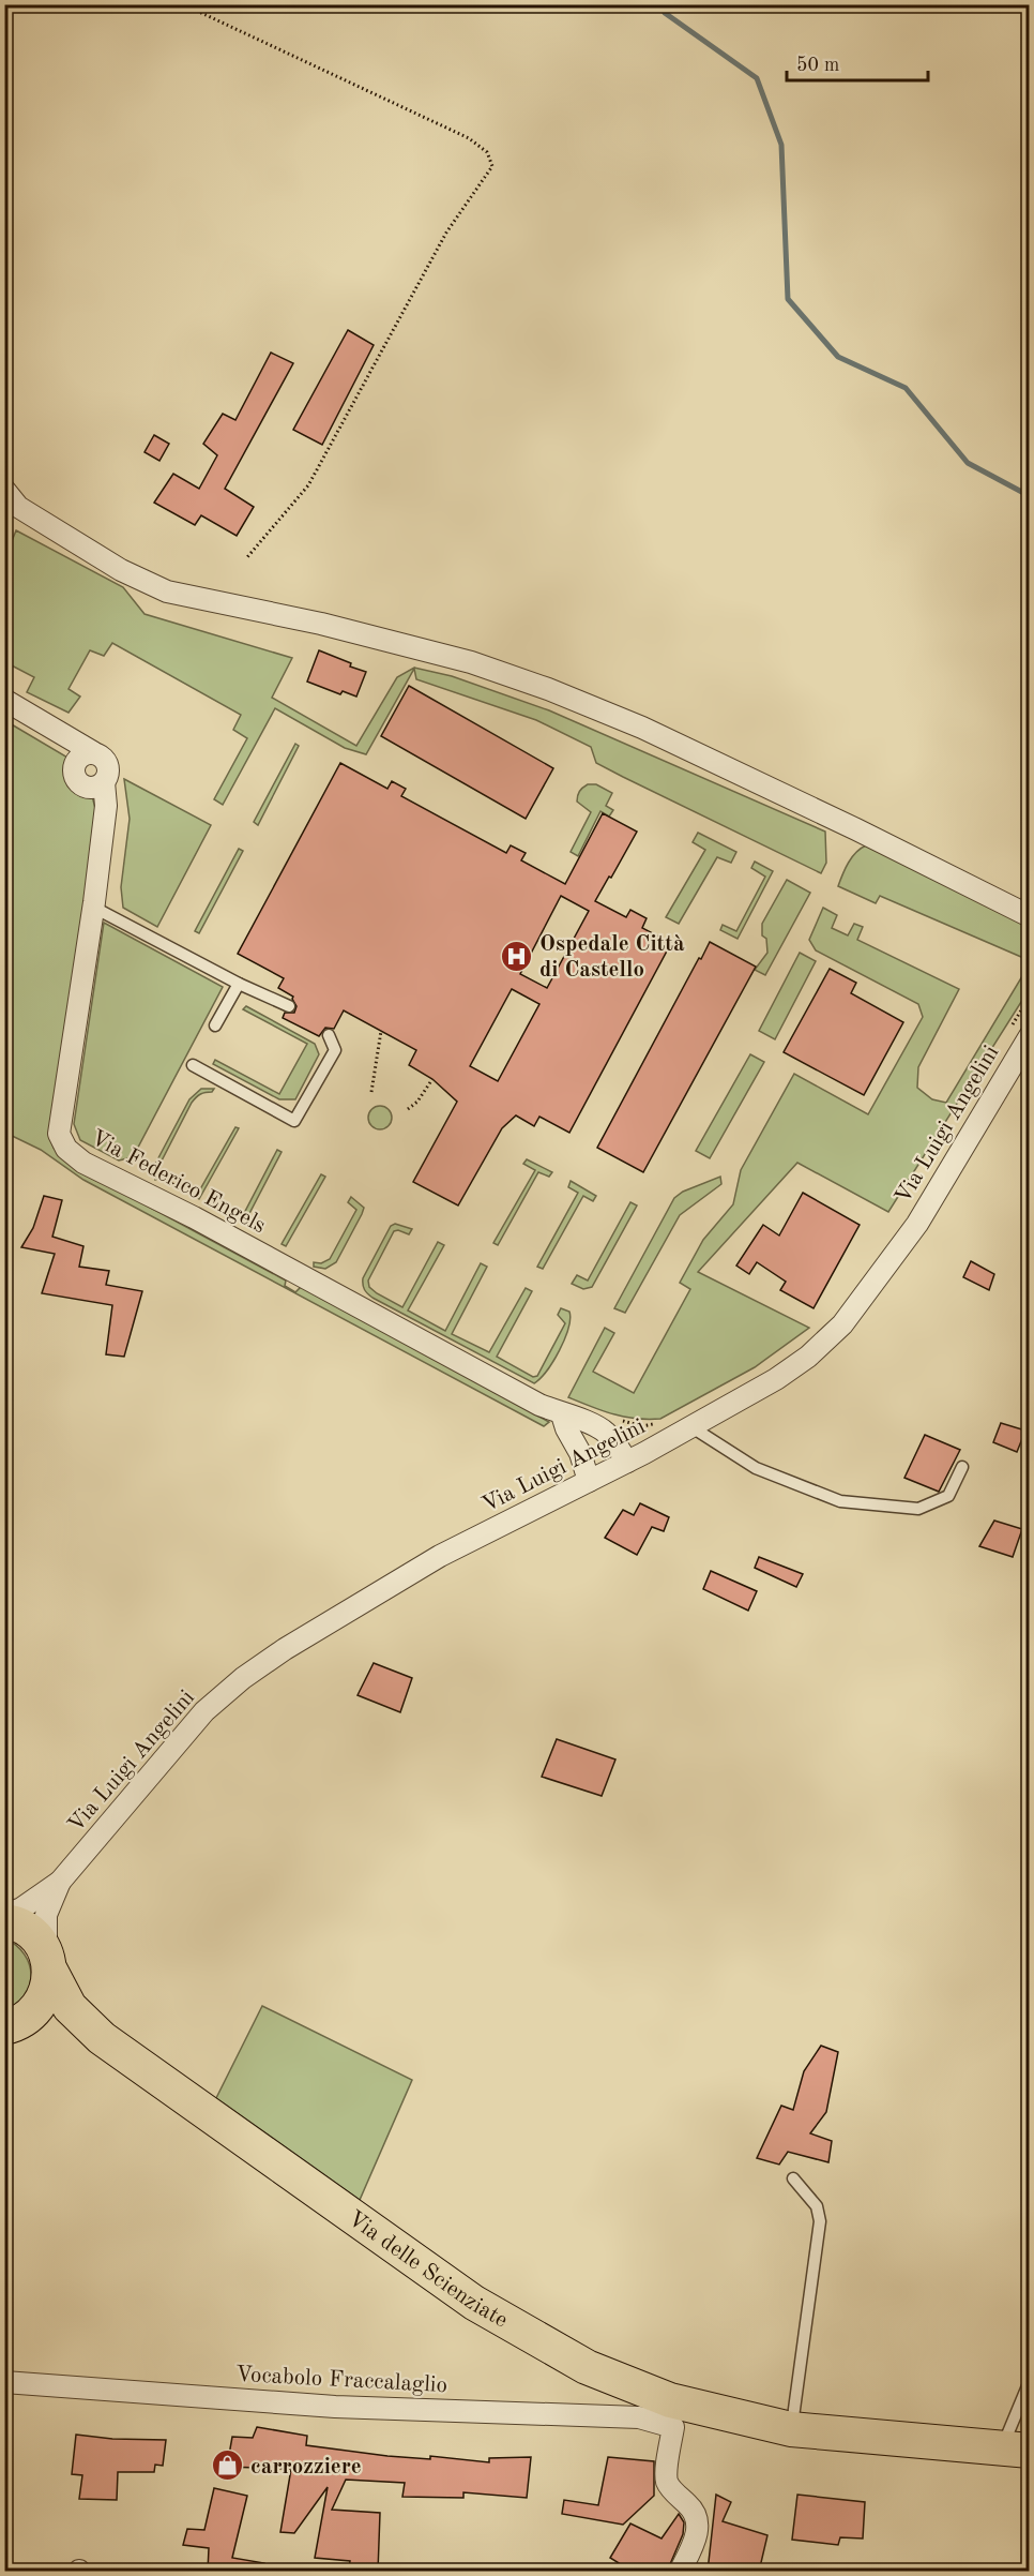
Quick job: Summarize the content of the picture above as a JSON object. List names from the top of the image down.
{
  "streets": {
    "main road": ["Via delle Scienziate"],
    "street": ["Via Luigi Angelini", "Via Federico Engels", "Vocabolo Fraccalaglio"]
  },
  "crossings": [
    ["Via Luigi Angelini", "Via Federico Engels"],
    ["Via Luigi Angelini", "Via delle Scienziate"]
  ],
  "places": {
    "hospital": ["Ospedale Città di Castello"],
    "shop": ["carrozziere"]
  },
  "scale_bar": "50 m"
}
